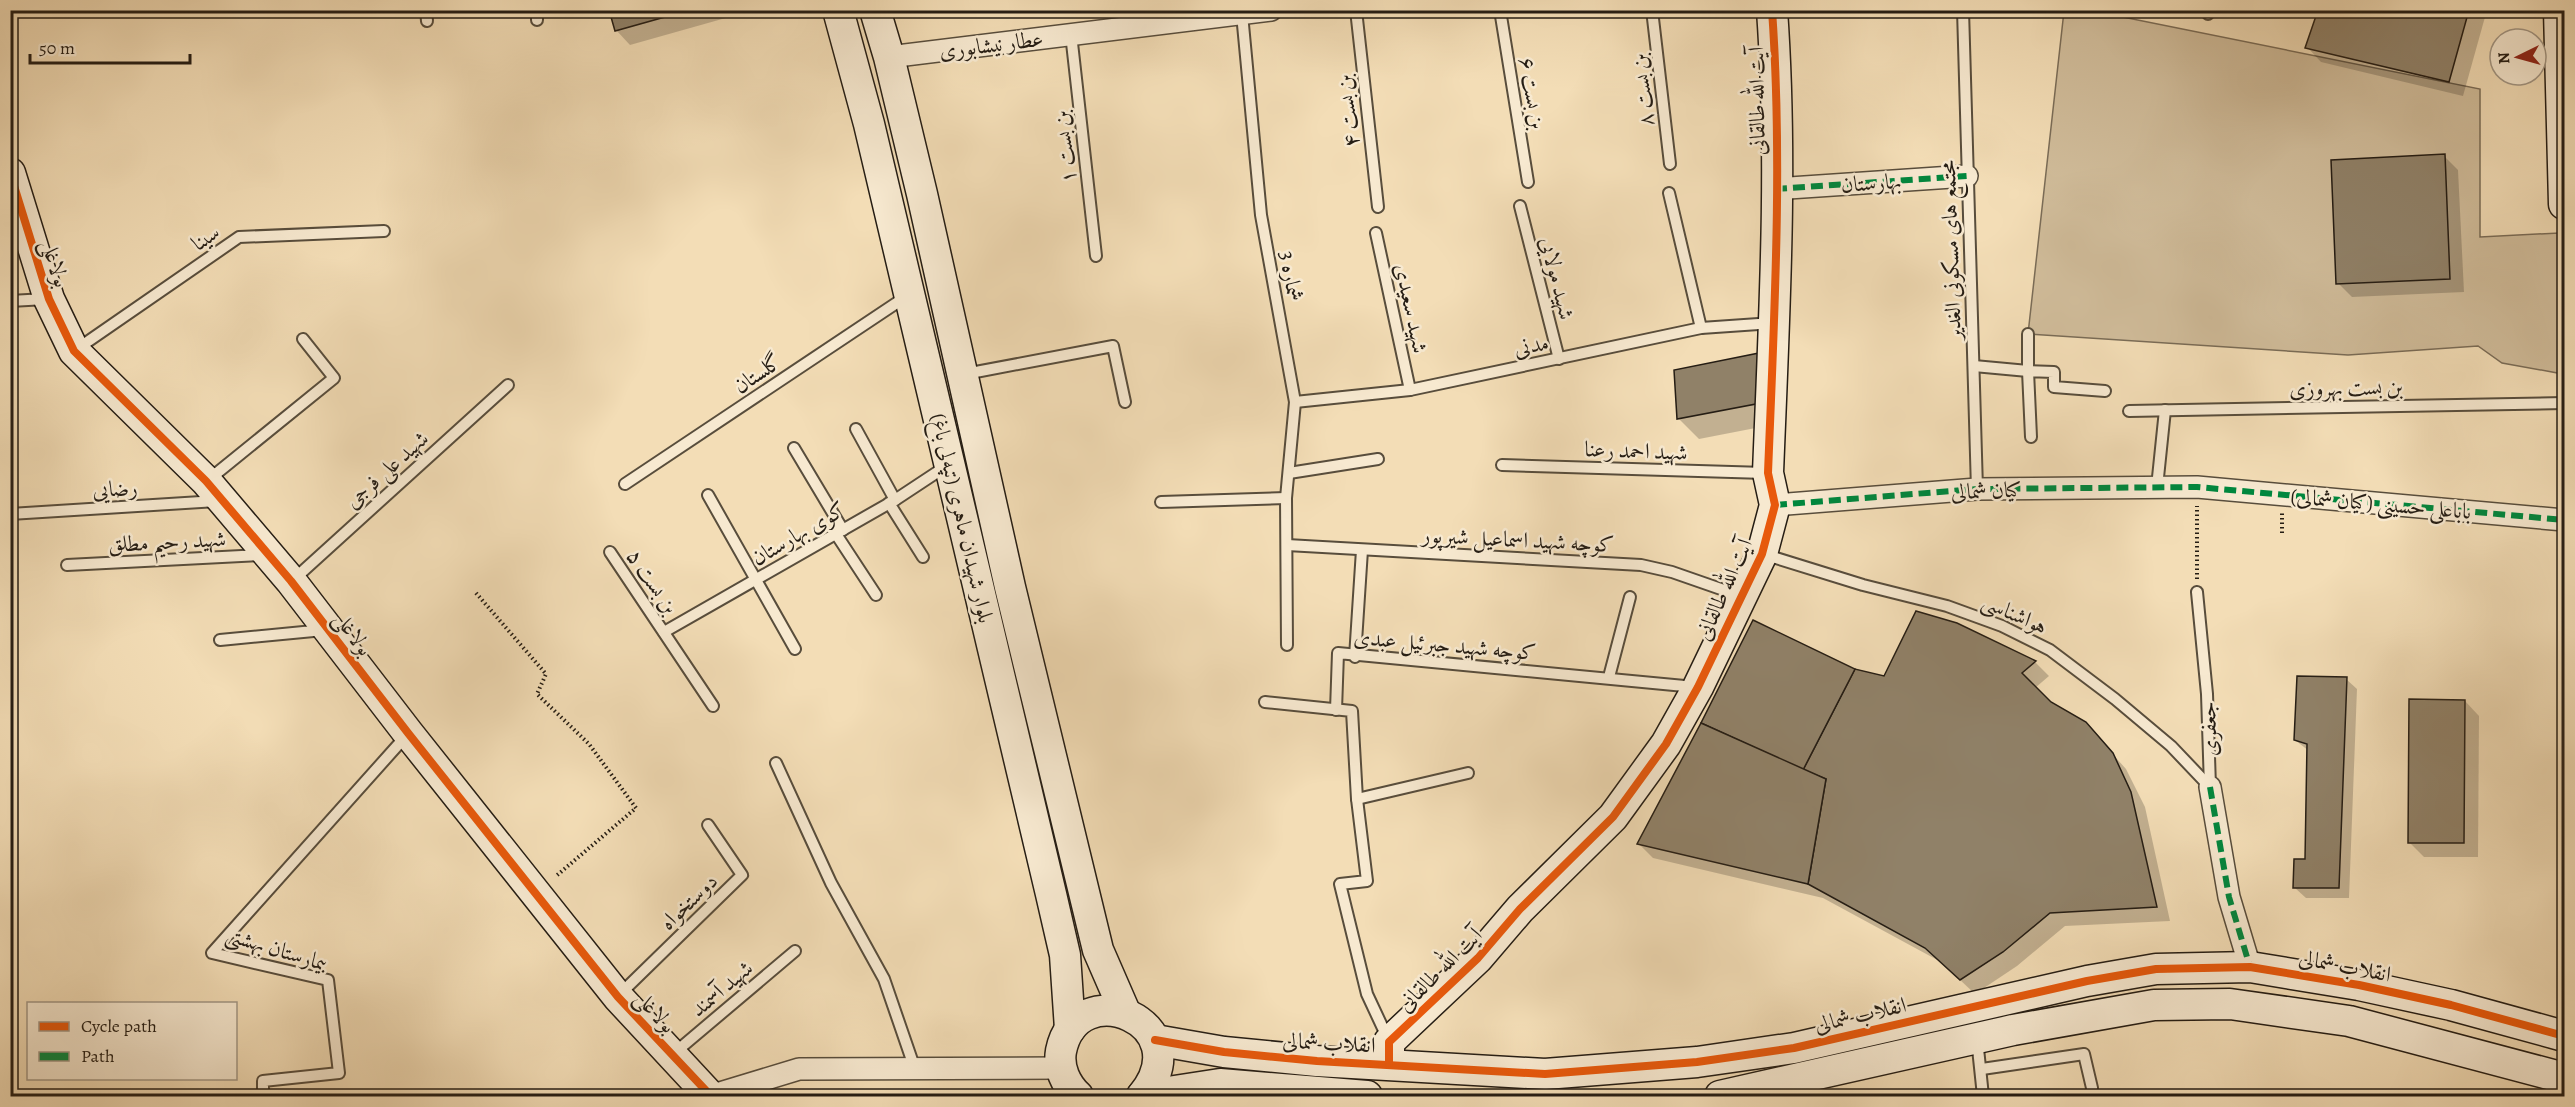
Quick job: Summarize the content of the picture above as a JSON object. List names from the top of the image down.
{
  "streets": {
    "street": [
      "عطار نیشابوری",
      "آیت الله طالقانی",
      "بهارستان",
      "بولاغلی",
      "کیان شمالی",
      "باباعلی حسینی (کیان شمالی)",
      "بلوار شهیدان ماهری (تپه‌لی باغ)",
      "جعفری",
      "انقلاب شمالی"
    ],
    "lane": [
      "بن بست ۸",
      "بن بست ۶",
      "بن بست ۴",
      "بن بست ۱",
      "سینا",
      "مجتمع های مسکونی الغدیر",
      "شماره 3",
      "شهید مولایی",
      "شهید سعیدی",
      "مدنی",
      "گلستان",
      "بن بست بهروزی",
      "شهید احمد رعنا",
      "شهید علی فرجی",
      "رضایی",
      "کوی بهارستان",
      "کوچه شهید اسماعیل شیرپور",
      "شهید رحیم مطلق",
      "بن بست ۵",
      "هواشناسی",
      "کوچه شهید جبرئیل عبدی",
      "دوستخواه",
      "بیمارستان بهشتی",
      "شهید آسمند"
    ]
  },
  "crossings": [
    ["عطار نیشابوری", "بن بست ۱"],
    ["عطار نیشابوری", "شماره 3"],
    ["عطار نیشابوری", "بلوار شهیدان ماهری (تپه‌لی باغ)"],
    ["آیت الله طالقانی", "بهارستان"],
    ["آیت الله طالقانی", "مدنی"],
    ["آیت الله طالقانی", "شهید احمد رعنا"],
    ["آیت الله طالقانی", "کیان شمالی"],
    ["آیت الله طالقانی", "کوچه شهید اسماعیل شیرپور"],
    ["آیت الله طالقانی", "هواشناسی"],
    ["آیت الله طالقانی", "کوچه شهید جبرئیل عبدی"],
    ["آیت الله طالقانی", "انقلاب شمالی"],
    ["بهارستان", "مجتمع های مسکونی الغدیر"],
    ["سینا", "بولاغلی"],
    ["مجتمع های مسکونی الغدیر", "کیان شمالی"],
    ["بولاغلی", "شهید علی فرجی"],
    ["بولاغلی", "رضایی"],
    ["بولاغلی", "شهید رحیم مطلق"],
    ["بولاغلی", "دوستخواه"],
    ["بولاغلی", "بیمارستان بهشتی"],
    ["بولاغلی", "شهید آسمند"],
    ["شماره 3", "مدنی"],
    ["شماره 3", "کوچه شهید اسماعیل شیرپور"],
    ["شهید مولایی", "مدنی"],
    ["شهید سعیدی", "مدنی"],
    ["گلستان", "بلوار شهیدان ماهری (تپه‌لی باغ)"],
    ["کیان شمالی", "باباعلی حسینی (کیان شمالی)"],
    ["بلوار شهیدان ماهری (تپه‌لی باغ)", "کوی بهارستان"],
    ["کوی بهارستان", "بن بست ۵"],
    ["هواشناسی", "جعفری"],
    ["جعفری", "انقلاب شمالی"]
  ],
  "legend": ["Cycle path", "Path"],
  "scale_bar": "50 m",
  "north": "left"
}
